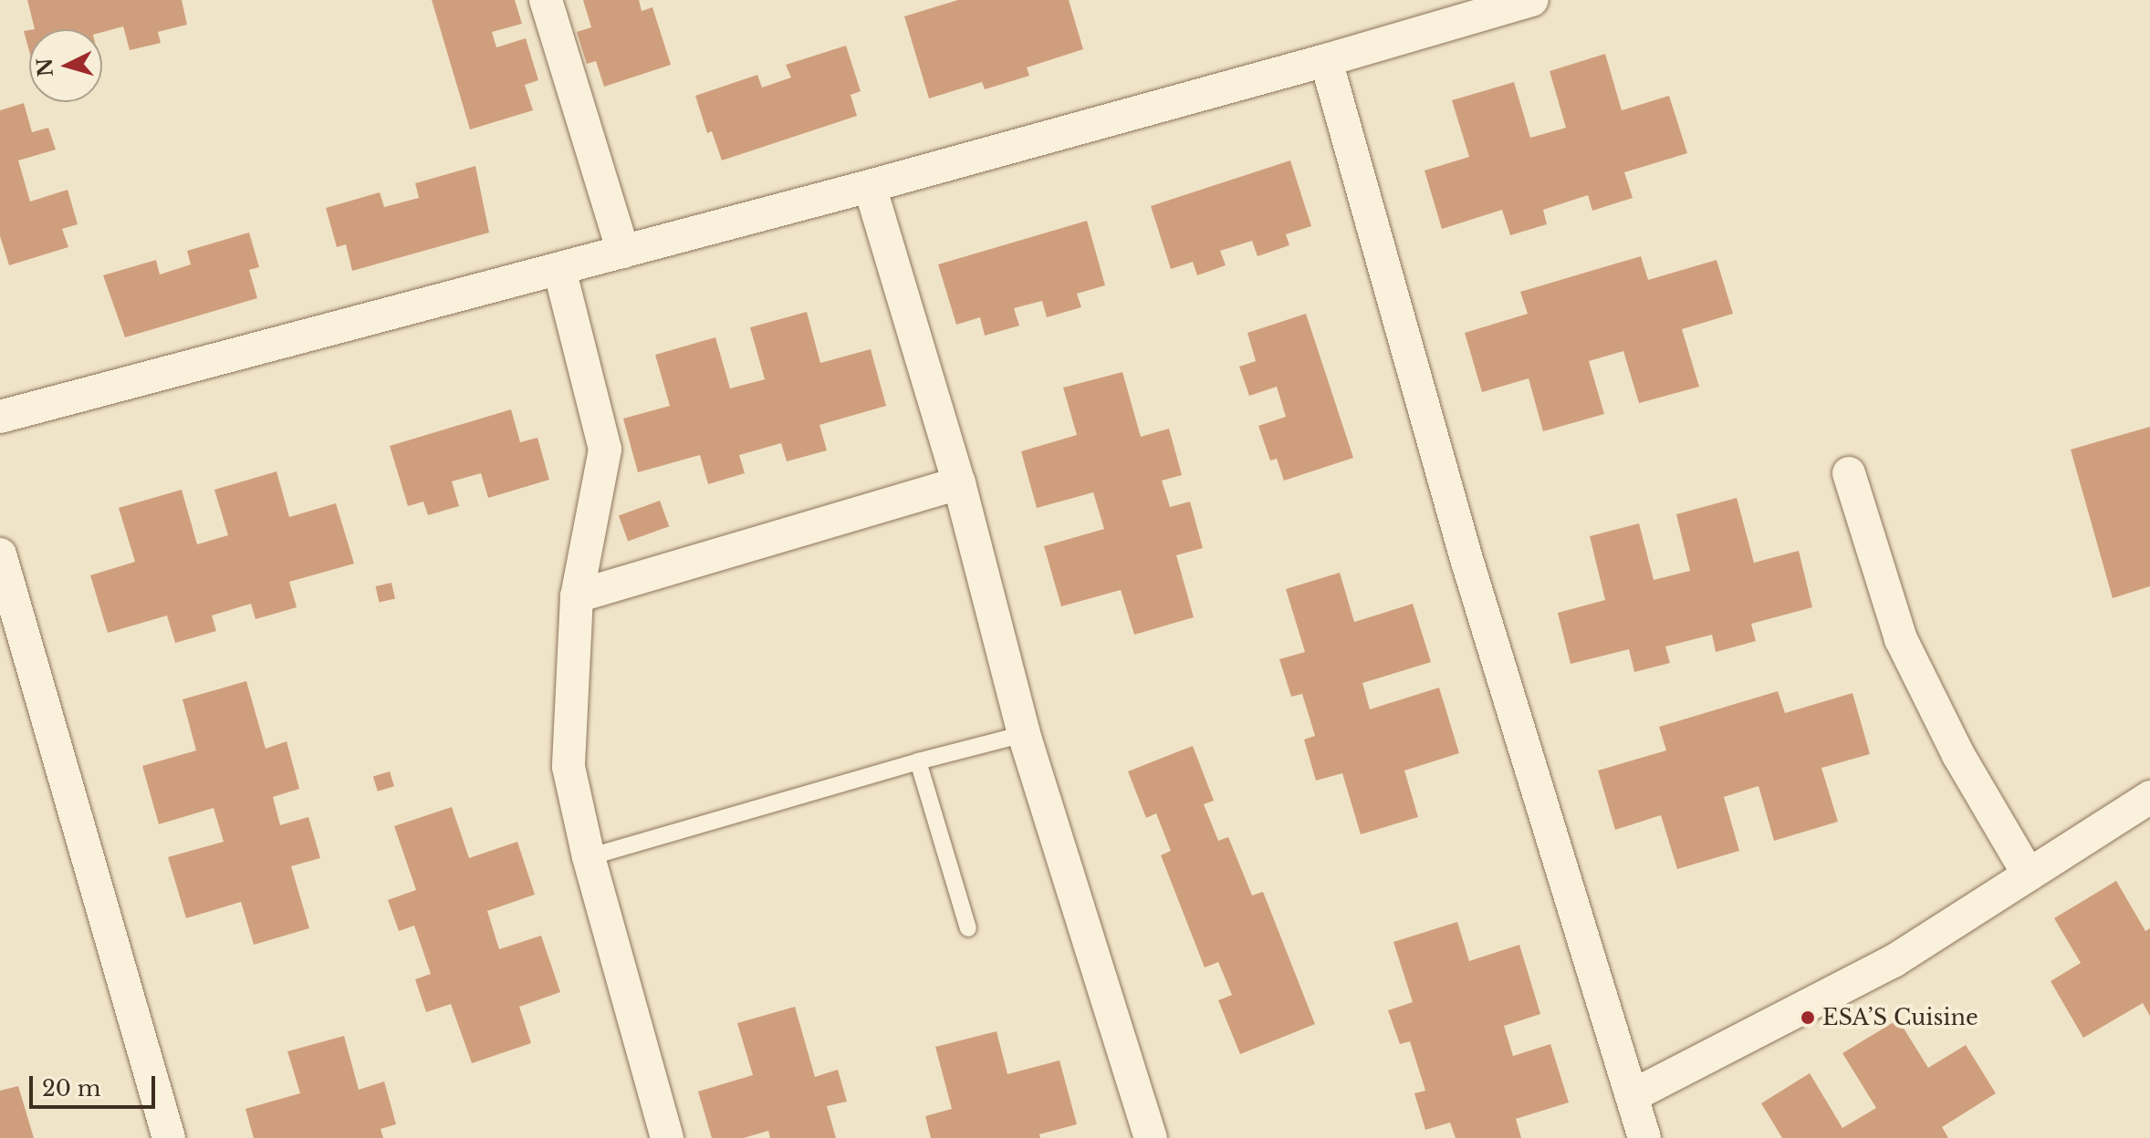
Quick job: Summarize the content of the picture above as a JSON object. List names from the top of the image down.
{
  "places": ["ESA’S Cuisine"],
  "scale_bar": "20 m",
  "north": "left"
}
